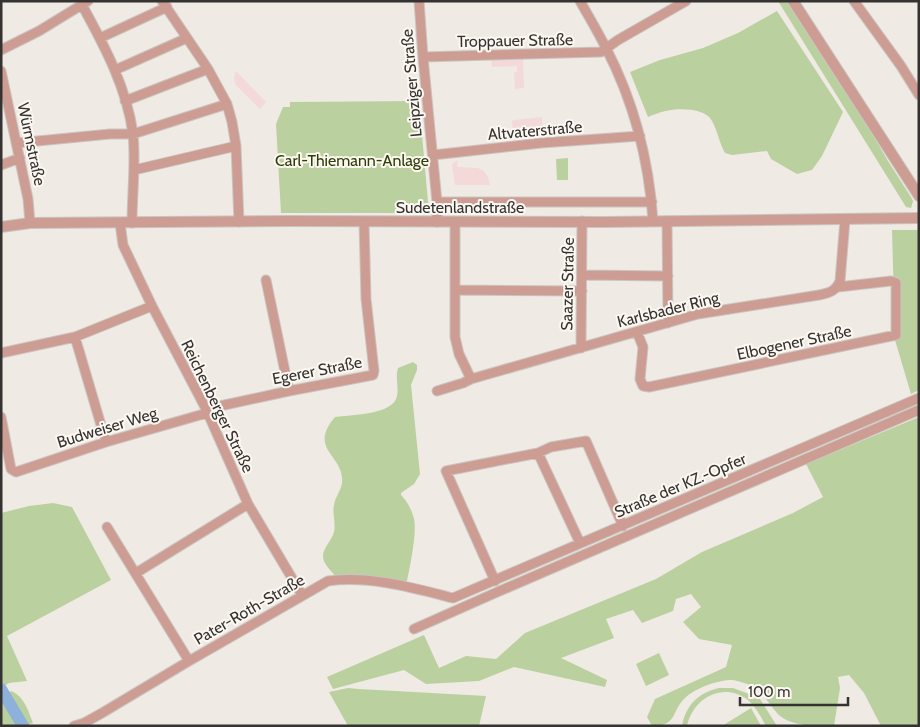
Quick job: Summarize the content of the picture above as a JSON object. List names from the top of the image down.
{
  "streets": {
    "street": [
      "Troppauer Straße",
      "Leipziger Straße",
      "Altvaterstraße",
      "Würmstraße",
      "Sudetenlandstraße",
      "Saazer Straße",
      "Karlsbader Ring",
      "Elbogener Straße",
      "Egerer Straße",
      "Reichenberger Straße",
      "Budweiser Weg",
      "Straße der KZ.-Opfer",
      "Pater-Roth-Straße"
    ]
  },
  "crossings": [
    ["Troppauer Straße", "Leipziger Straße"],
    ["Leipziger Straße", "Altvaterstraße"],
    ["Leipziger Straße", "Sudetenlandstraße"],
    ["Würmstraße", "Sudetenlandstraße"],
    ["Sudetenlandstraße", "Saazer Straße"],
    ["Sudetenlandstraße", "Egerer Straße"],
    ["Sudetenlandstraße", "Reichenberger Straße"],
    ["Saazer Straße", "Karlsbader Ring"],
    ["Karlsbader Ring", "Elbogener Straße"],
    ["Egerer Straße", "Reichenberger Straße"],
    ["Egerer Straße", "Budweiser Weg"],
    ["Reichenberger Straße", "Budweiser Weg"],
    ["Reichenberger Straße", "Pater-Roth-Straße"],
    ["Straße der KZ.-Opfer", "Pater-Roth-Straße"]
  ],
  "parks": ["Carl-Thiemann-Anlage"],
  "scale_bar": "100 m"
}
